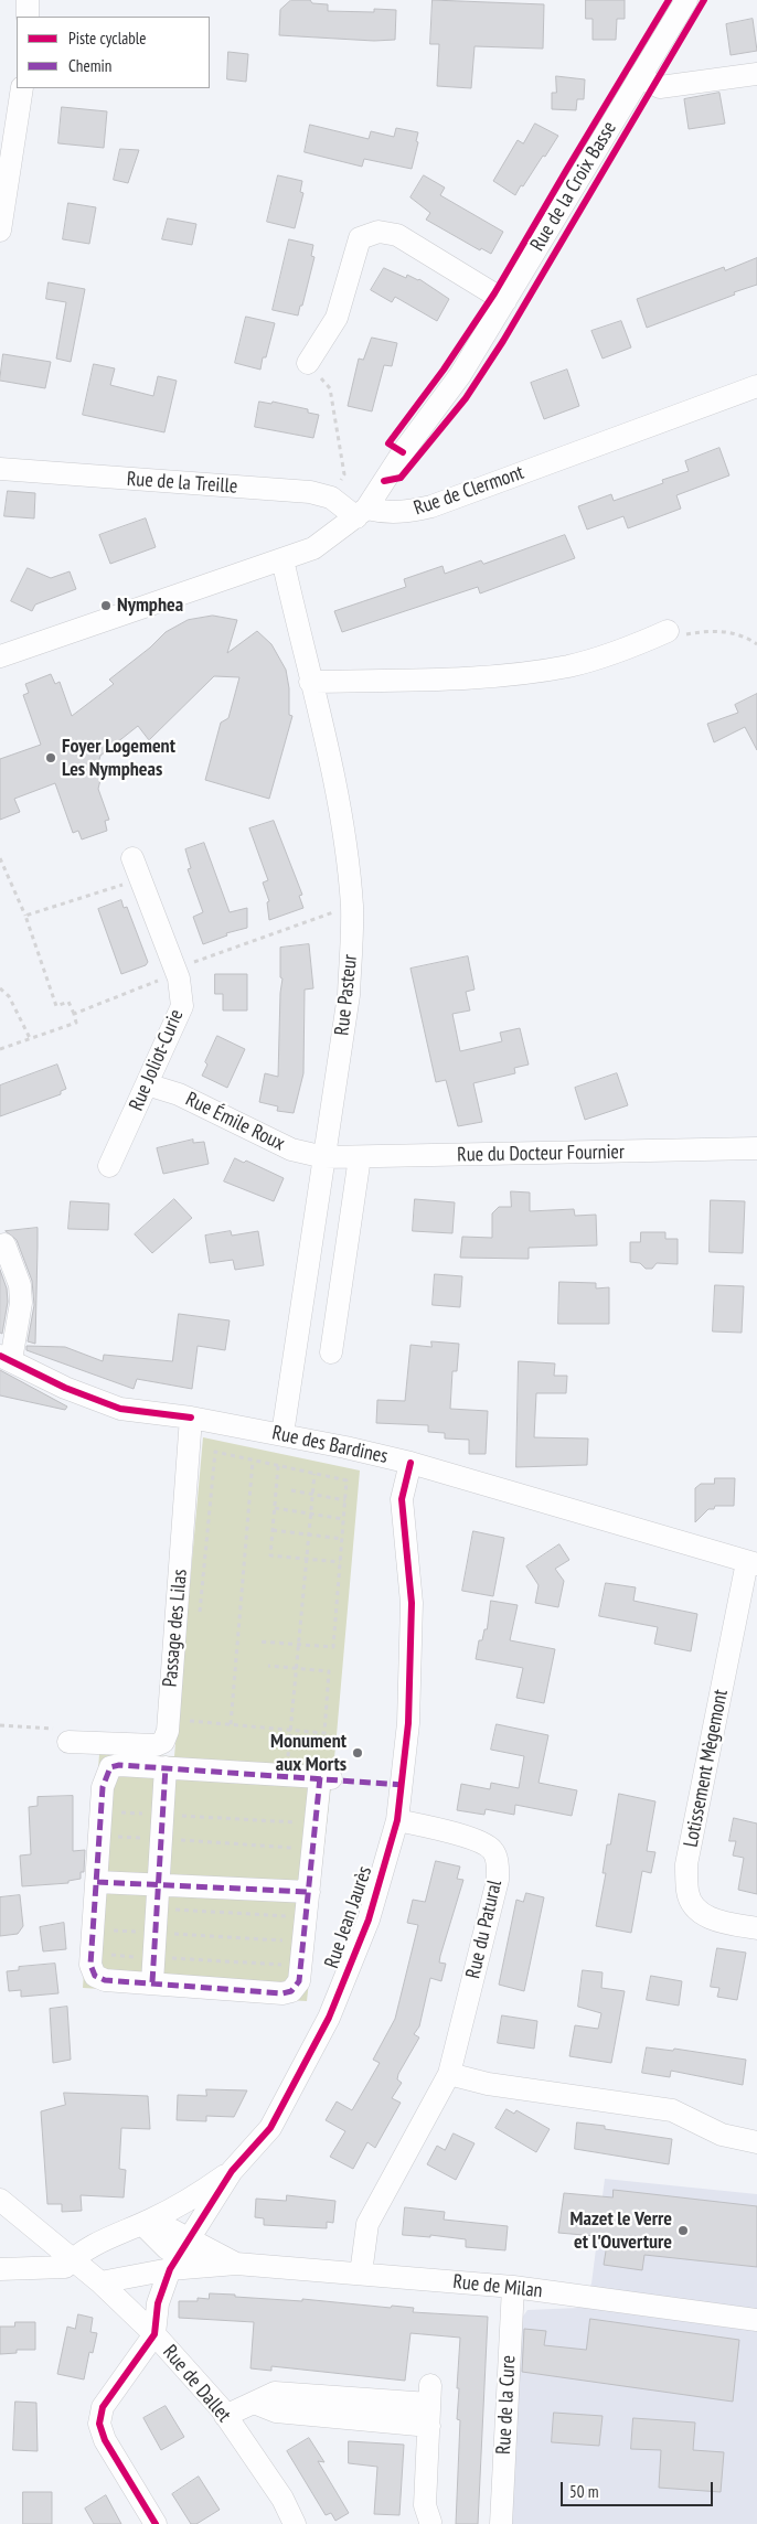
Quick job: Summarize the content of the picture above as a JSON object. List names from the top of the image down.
{
  "streets": {
    "street": [
      "Rue de la Croix Basse",
      "Rue de la Treille",
      "Rue de Clermont",
      "Rue Pasteur",
      "Rue Joliot-Curie",
      "Rue Émile Roux",
      "Rue du Docteur Fournier",
      "Rue des Bardines",
      "Passage des Lilas",
      "Lotissement Mègemont",
      "Rue Jean Jaurès",
      "Rue du Patural",
      "Rue de Milan",
      "Rue de Dallet",
      "Rue de la Cure"
    ]
  },
  "crossings": [
    ["Rue de la Croix Basse", "Rue de la Treille"],
    ["Rue de la Croix Basse", "Rue de Clermont"],
    ["Rue de la Treille", "Rue de Clermont"],
    ["Rue Pasteur", "Rue Émile Roux"],
    ["Rue Pasteur", "Rue du Docteur Fournier"],
    ["Rue Pasteur", "Rue des Bardines"],
    ["Rue Joliot-Curie", "Rue Émile Roux"],
    ["Rue Émile Roux", "Rue du Docteur Fournier"],
    ["Rue des Bardines", "Passage des Lilas"],
    ["Rue des Bardines", "Lotissement Mègemont"],
    ["Rue des Bardines", "Rue Jean Jaurès"],
    ["Rue Jean Jaurès", "Rue du Patural"],
    ["Rue Jean Jaurès", "Rue de Milan"],
    ["Rue Jean Jaurès", "Rue de Dallet"],
    ["Rue du Patural", "Rue de Milan"],
    ["Rue de Milan", "Rue de Dallet"],
    ["Rue de Milan", "Rue de la Cure"]
  ],
  "places": [
    "Nymphea",
    "Foyer Logement Les Nympheas",
    "Monument aux Morts",
    "Mazet le Verre et l'Ouverture"
  ],
  "legend": ["Piste cyclable", "Chemin"],
  "scale_bar": "50 m"
}
